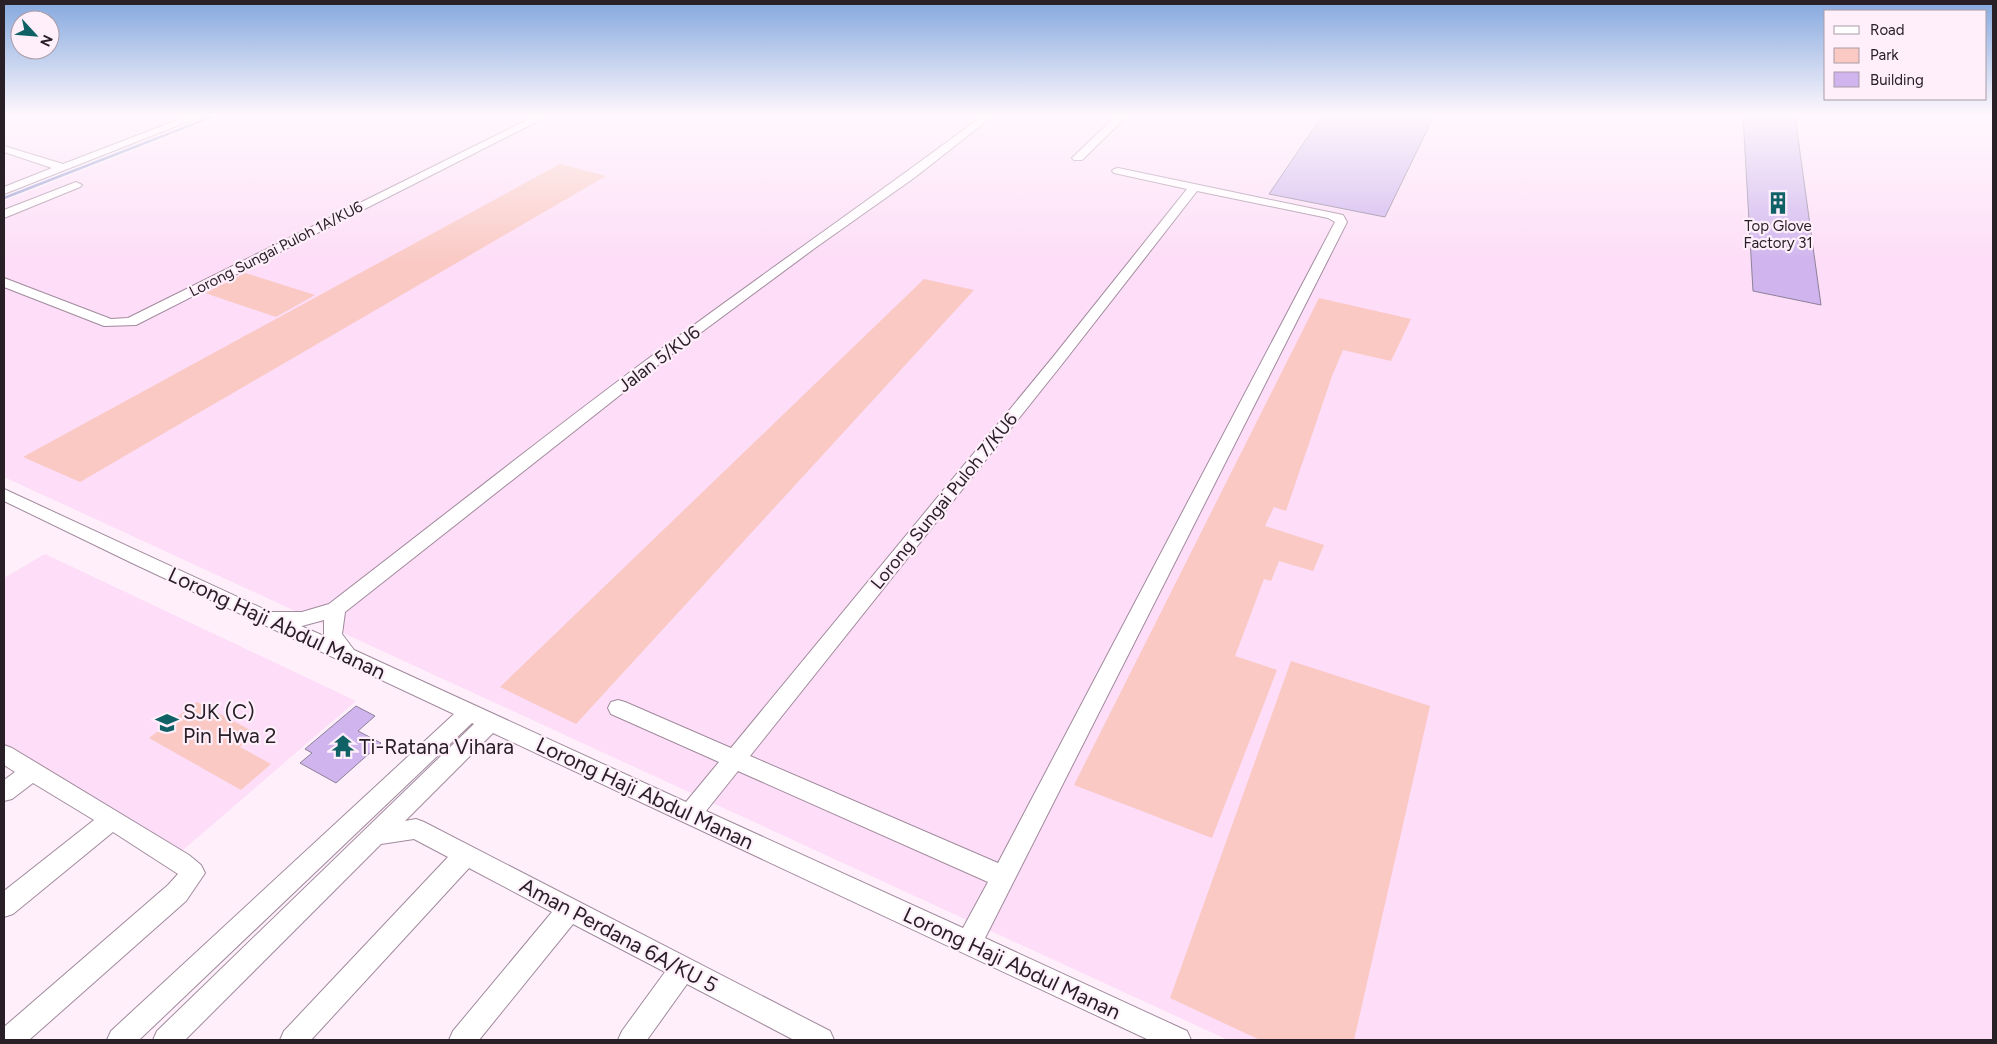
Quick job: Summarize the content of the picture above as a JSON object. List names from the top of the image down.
{
  "streets": {
    "street": [
      "Lorong Sungai Puloh 1A/KU6",
      "Jalan 5/KU6",
      "Lorong Sungai Puloh 7/KU6",
      "Lorong Haji Abdul Manan",
      "Aman Perdana 6A/KU 5"
    ]
  },
  "crossings": [
    ["Lorong Sungai Puloh 7/KU6", "Lorong Haji Abdul Manan"]
  ],
  "places": {
    "building": ["Top Glove Factory 31"],
    "school or university": ["SJK (C) Pin Hwa 2"],
    "temple": ["Ti-Ratana Vihara"]
  },
  "legend": ["Road", "Park", "Building"],
  "north": "bottom right"
}
